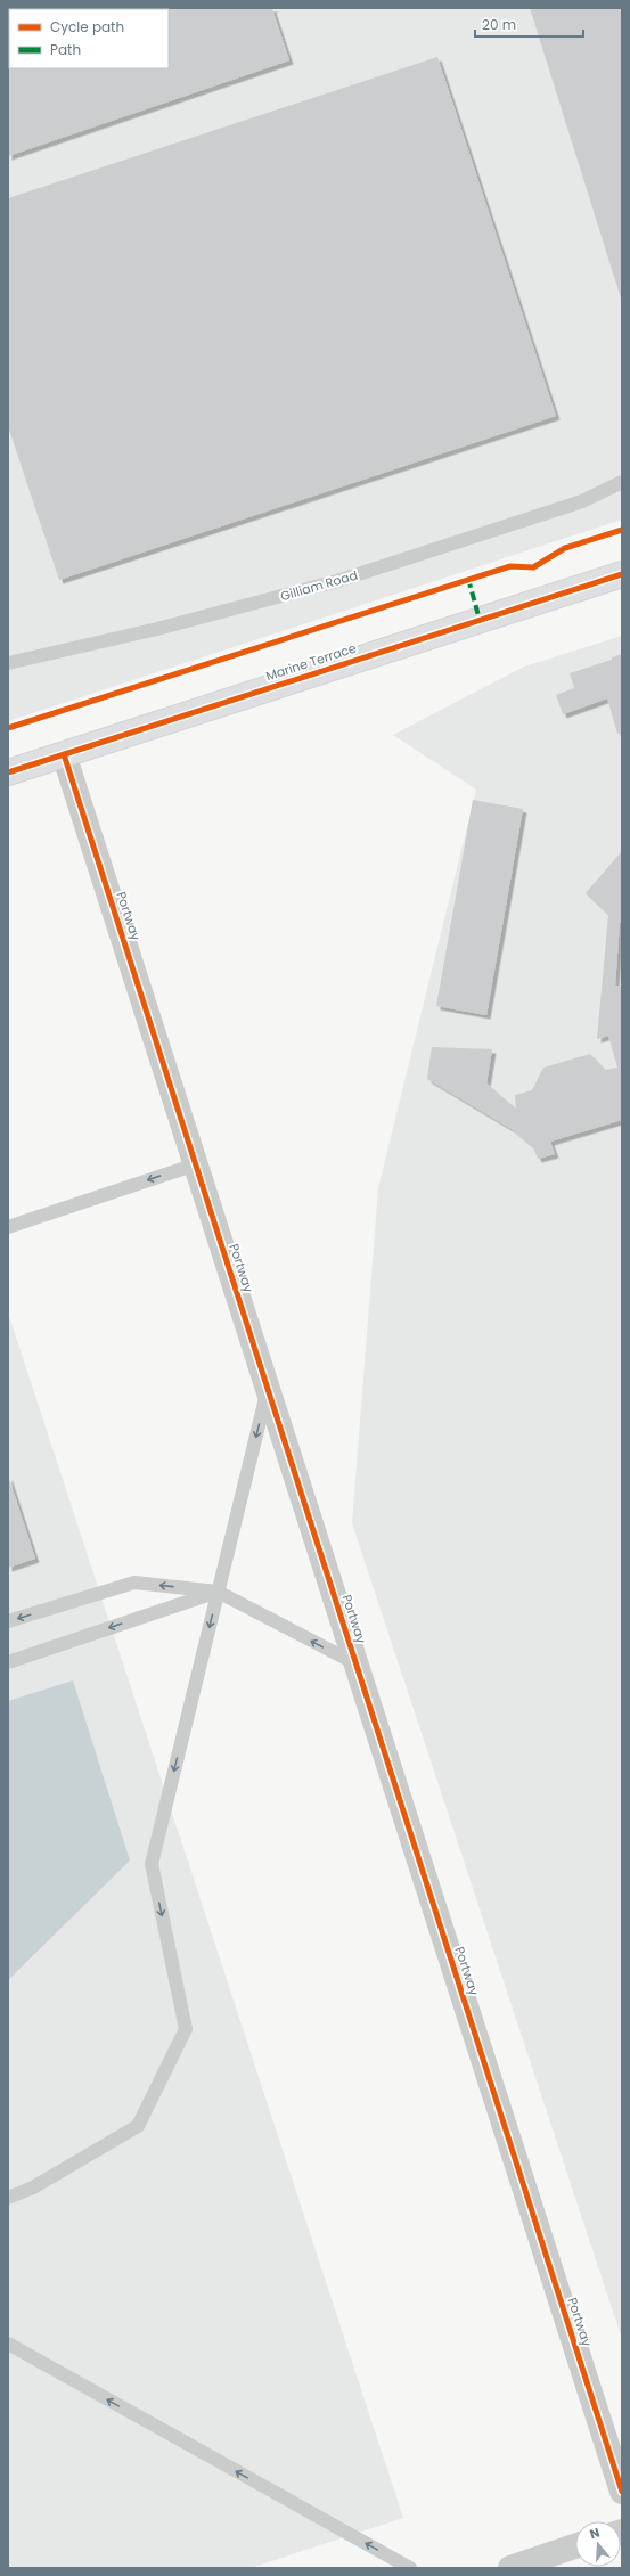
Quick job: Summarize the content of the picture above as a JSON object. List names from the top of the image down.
{
  "streets": {
    "main road": ["Marine Terrace"],
    "street": ["Portway"],
    "lane": ["Gilliam Road"]
  },
  "crossings": [
    ["Marine Terrace", "Portway"]
  ],
  "legend": ["Cycle path", "Path"],
  "scale_bar": "20 m",
  "north": "top"
}
